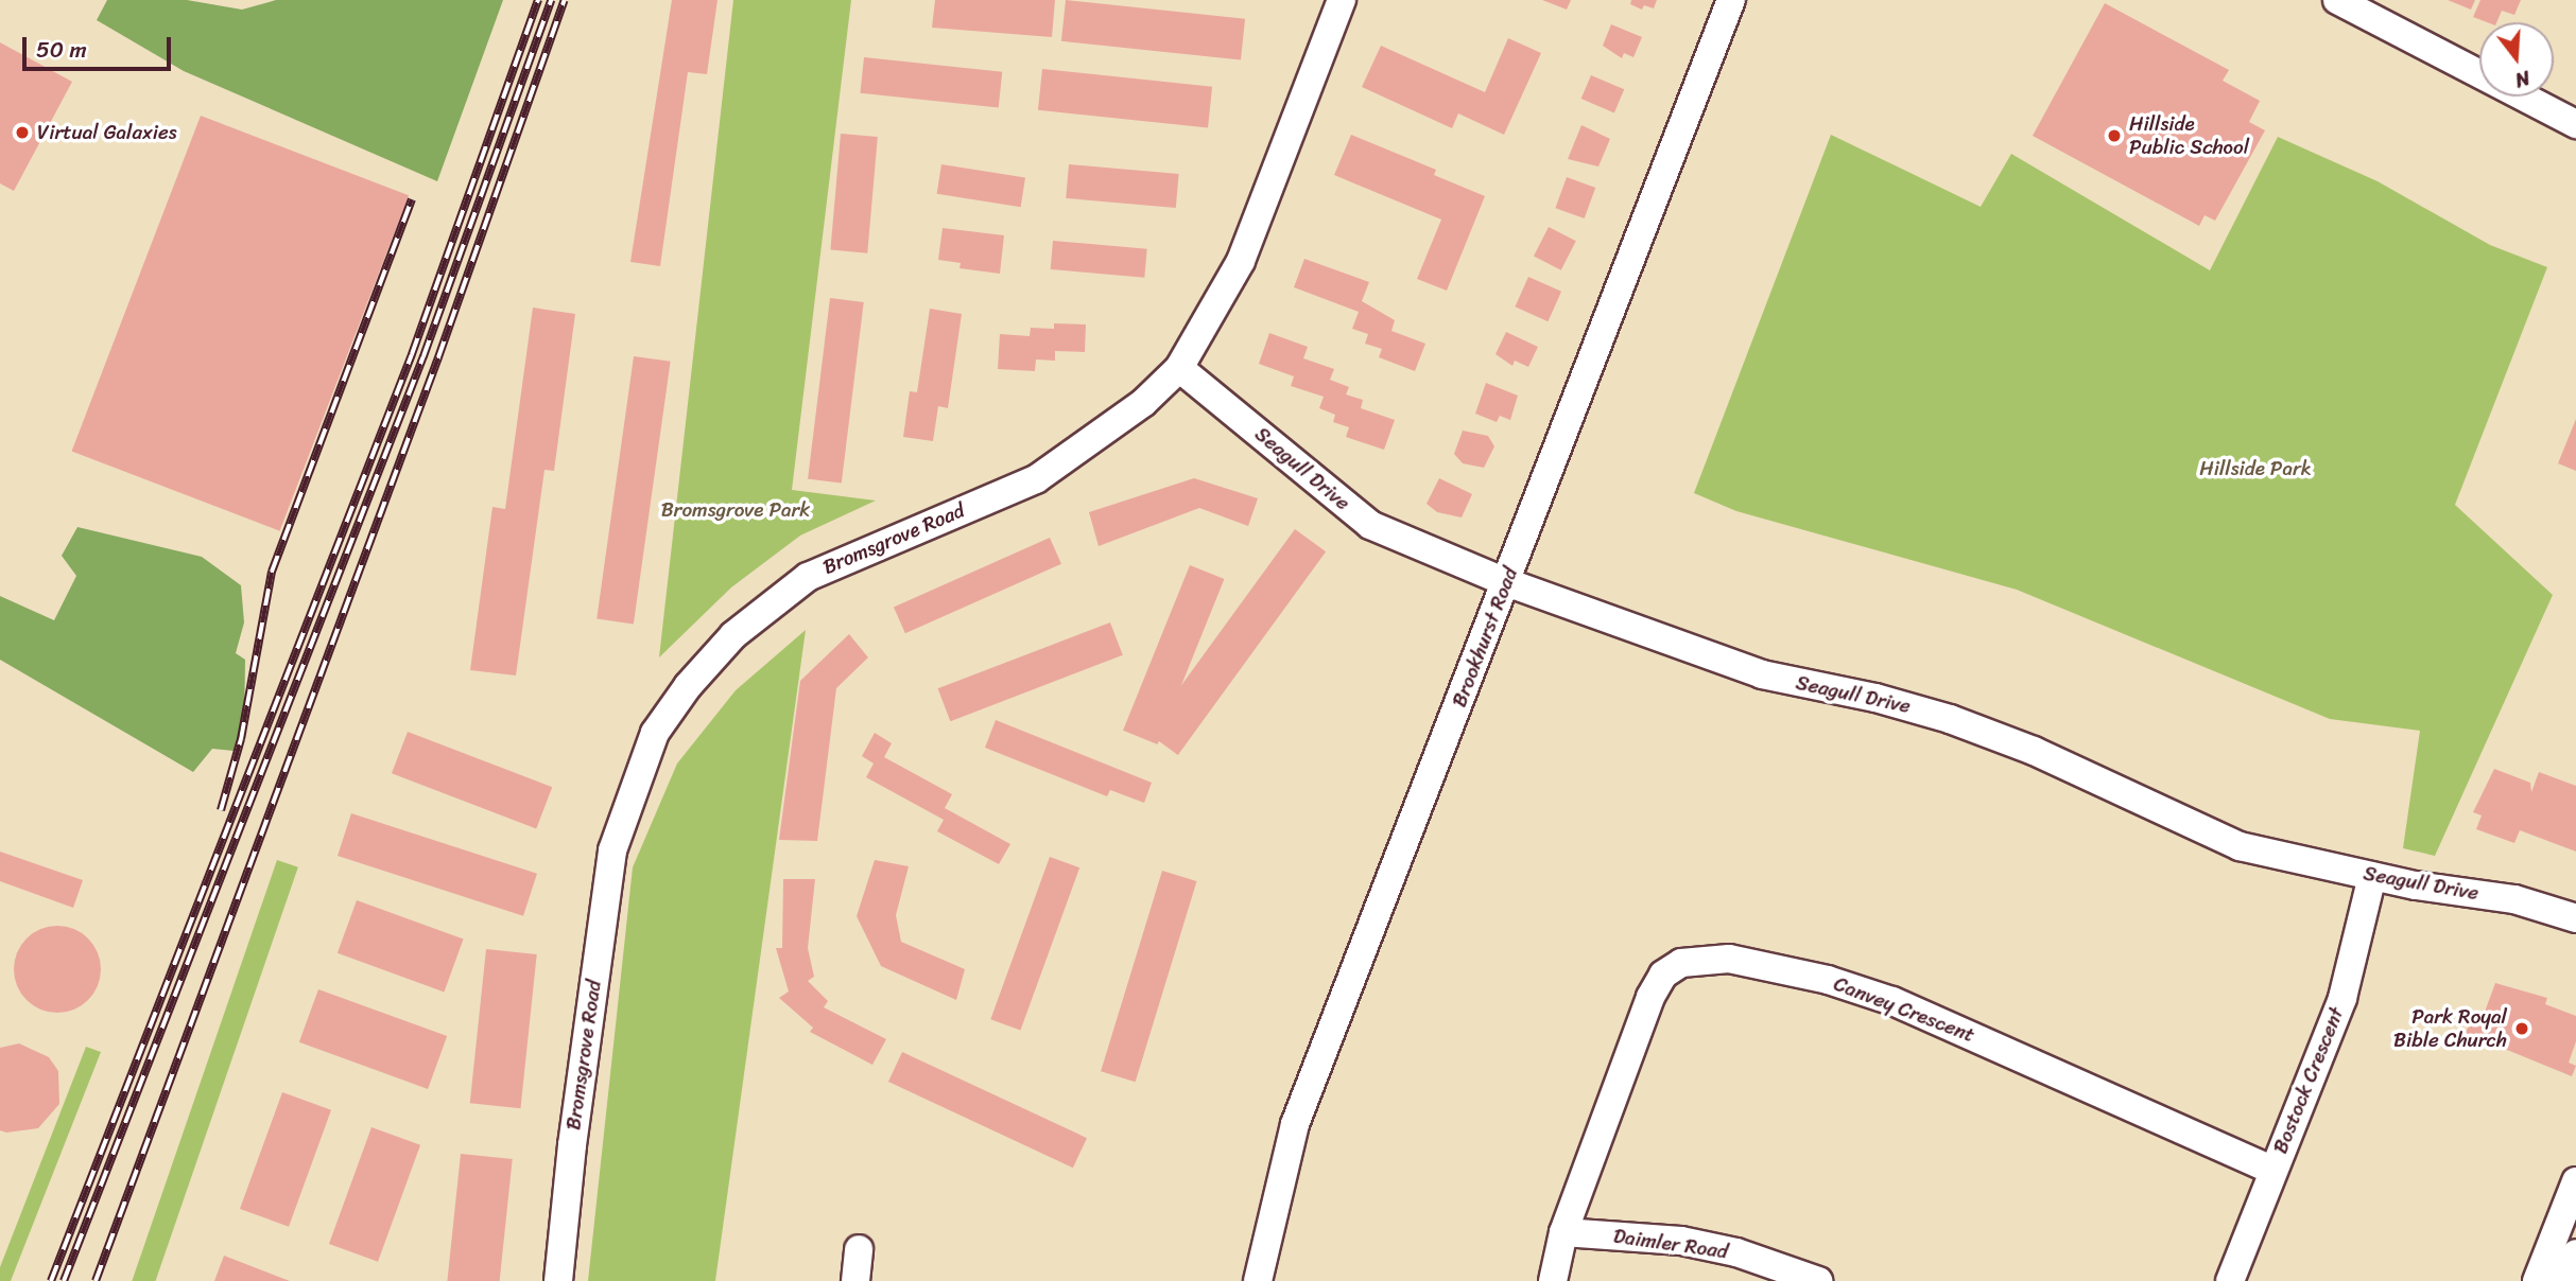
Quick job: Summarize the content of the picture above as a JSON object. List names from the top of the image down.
{
  "streets": {
    "street": [
      "Seagull Drive",
      "Bromsgrove Road",
      "Brookhurst Road",
      "Canvey Crescent",
      "Bostock Crescent",
      "Daimler Road"
    ]
  },
  "crossings": [
    ["Seagull Drive", "Bromsgrove Road"],
    ["Seagull Drive", "Brookhurst Road"],
    ["Seagull Drive", "Bostock Crescent"],
    ["Canvey Crescent", "Bostock Crescent"],
    ["Canvey Crescent", "Daimler Road"]
  ],
  "parks": ["Hillside Park", "Bromsgrove Park"],
  "places": ["Virtual Galaxies", "Hillside Public School", "Park Royal Bible Church"],
  "scale_bar": "50 m",
  "north": "bottom"
}
